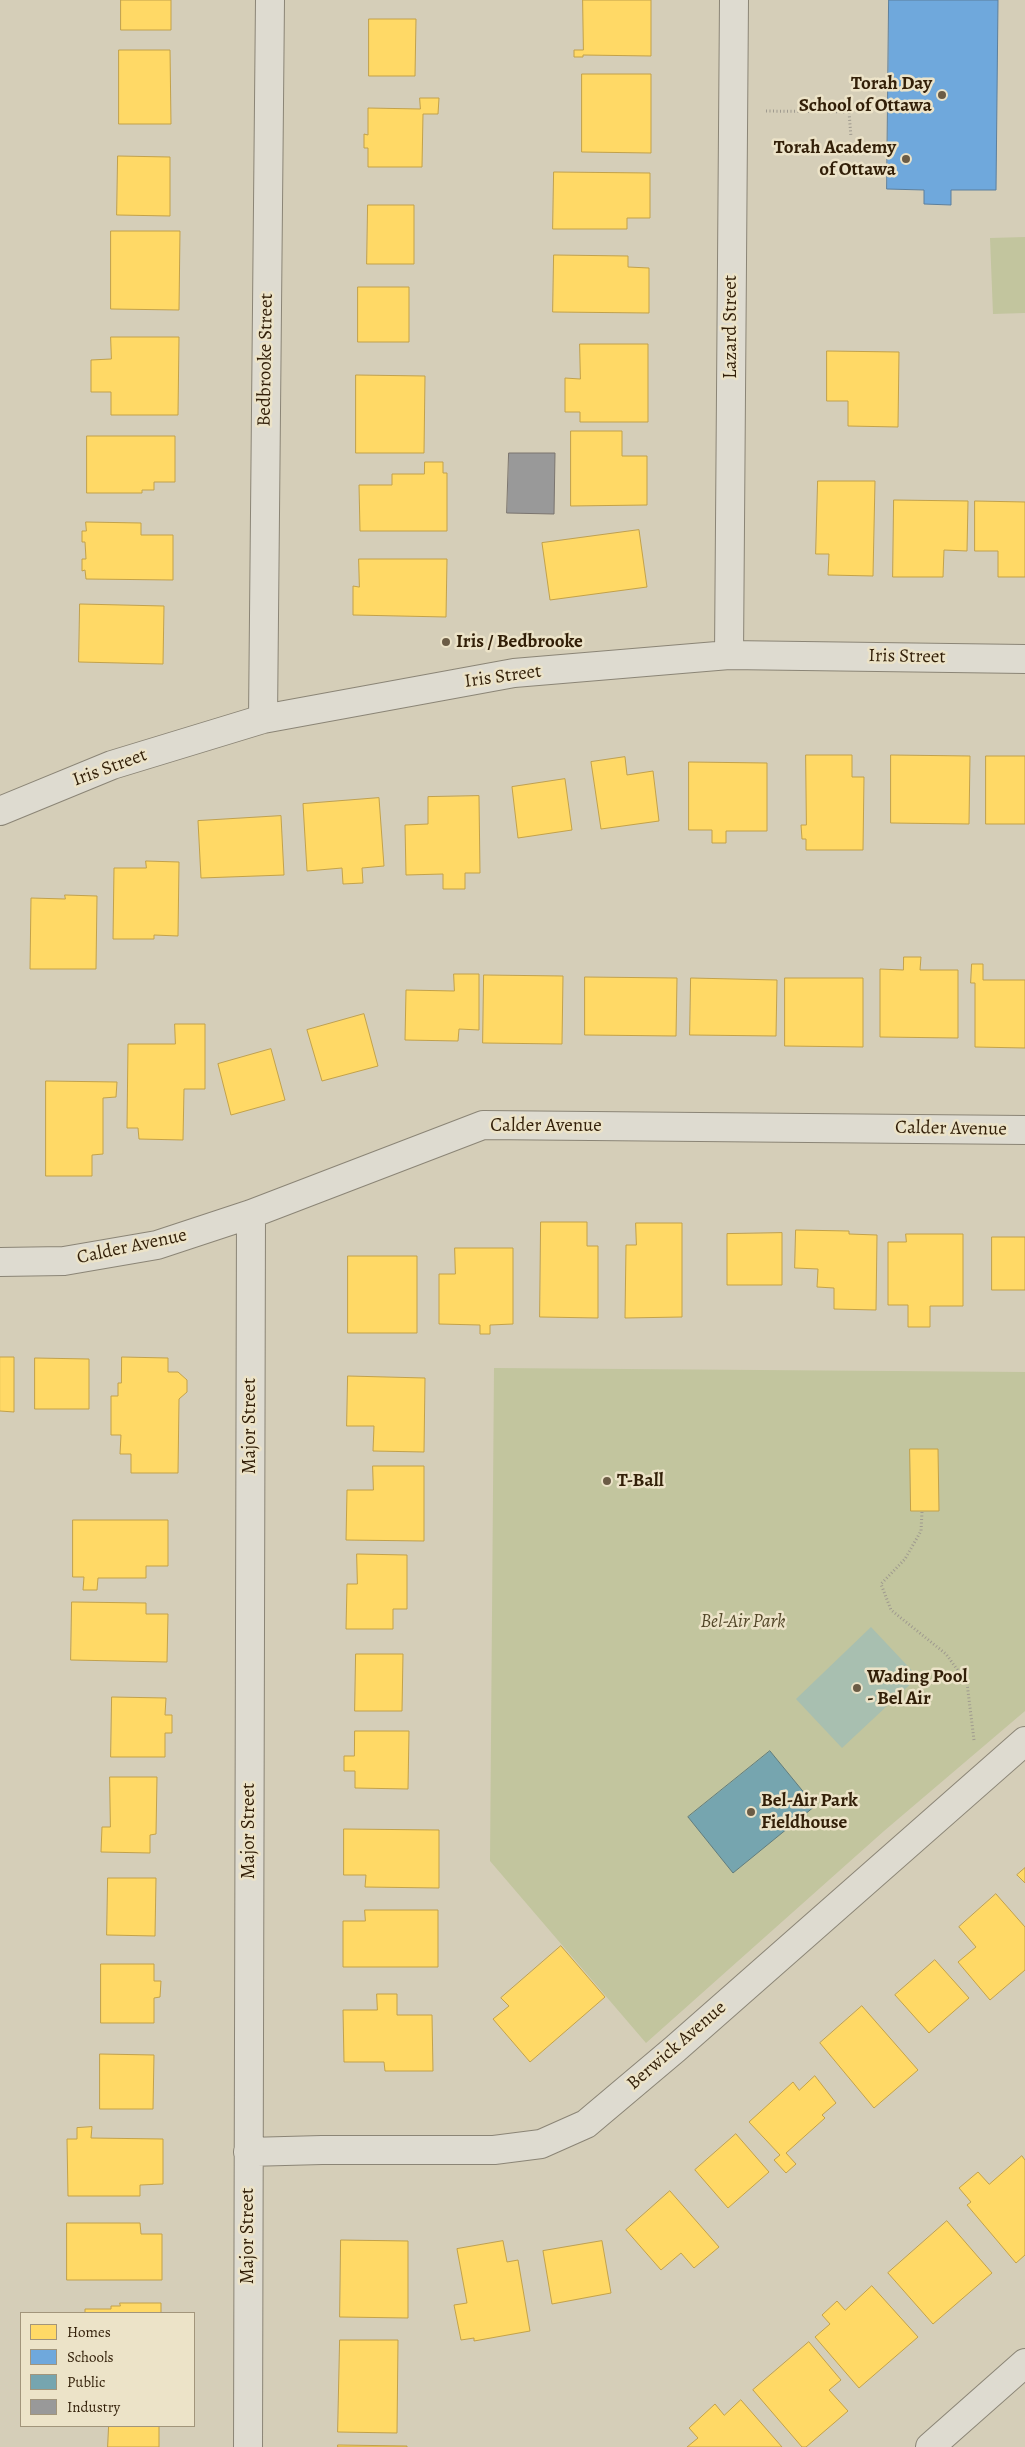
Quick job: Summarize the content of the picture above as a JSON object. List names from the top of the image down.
{
  "streets": {
    "street": [
      "Lazard Street",
      "Bedbrooke Street",
      "Iris Street",
      "Calder Avenue",
      "Major Street",
      "Berwick Avenue"
    ]
  },
  "crossings": [
    ["Lazard Street", "Iris Street"],
    ["Bedbrooke Street", "Iris Street"],
    ["Calder Avenue", "Major Street"],
    ["Major Street", "Berwick Avenue"]
  ],
  "parks": ["Bel-Air Park"],
  "places": [
    "Torah Day School of Ottawa",
    "Torah Academy of Ottawa",
    "Iris / Bedbrooke",
    "T-Ball",
    "Wading Pool - Bel Air",
    "Bel-Air Park Fieldhouse"
  ],
  "legend": [
    "Homes",
    "Schools",
    "Public",
    "Industry"
  ]
}
